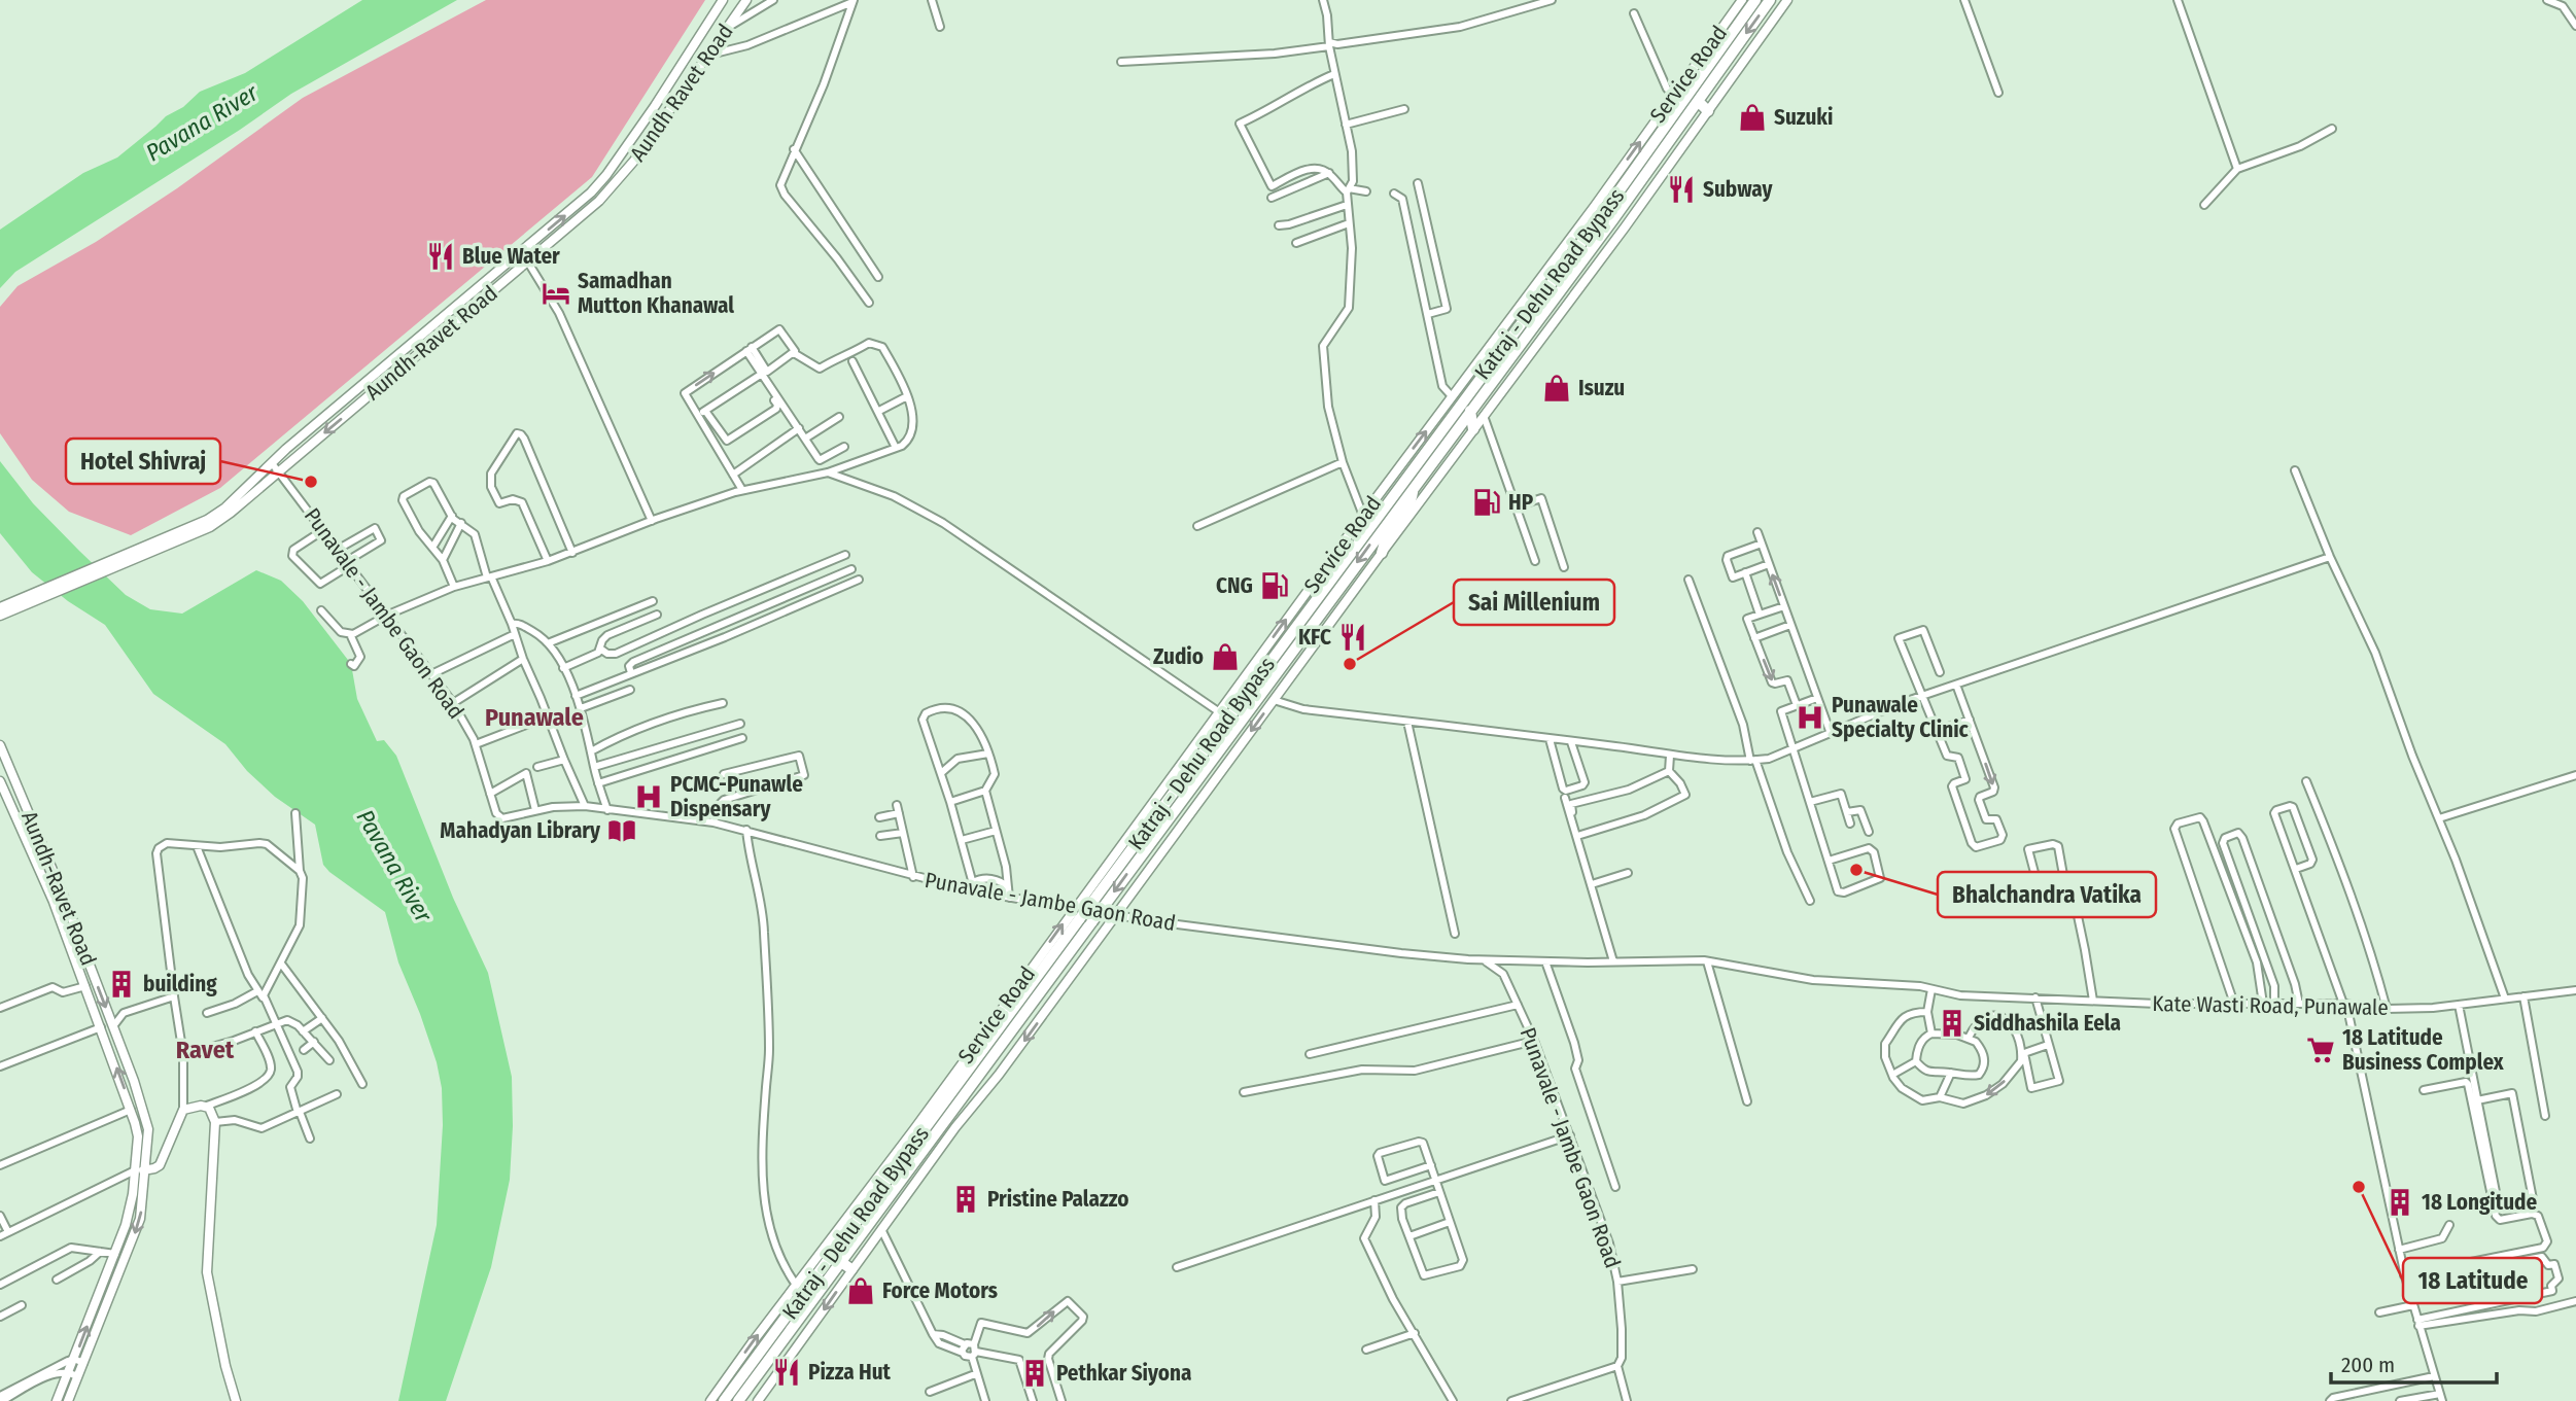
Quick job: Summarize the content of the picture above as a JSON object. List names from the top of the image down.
{
  "streets": {
    "highway": ["Katraj - Dehu Road Bypass"],
    "main road": ["Service Road", "Aundh Ravet Road", "Aundh-Ravet Road"],
    "street": ["Punavale - Jambe Gaon Road", "Kate Wasti Road, Punawale"]
  },
  "crossings": [
    ["Service Road", "Katraj - Dehu Road Bypass"],
    ["Service Road", "Punavale - Jambe Gaon Road"],
    ["Aundh Ravet Road", "Aundh-Ravet Road"],
    ["Katraj - Dehu Road Bypass", "Punavale - Jambe Gaon Road"],
    ["Aundh-Ravet Road", "Punavale - Jambe Gaon Road"],
    ["Punavale - Jambe Gaon Road", "Kate Wasti Road, Punawale"]
  ],
  "districts": ["Punawale", "Ravet"],
  "water": ["Pavana River"],
  "places": {
    "shop": [
      "Suzuki",
      "Isuzu",
      "Zudio",
      "Force Motors"
    ],
    "restaurant": [
      "Subway",
      "Blue Water",
      "KFC",
      "Pizza Hut"
    ],
    "hotel": ["Samadhan Mutton Khanawal"],
    "other": [
      "Hotel Shivraj",
      "Sai Millenium",
      "Bhalchandra Vatika",
      "18 Latitude"
    ],
    "fuel station": ["HP", "CNG"],
    "hospital": ["Punawale Specialty Clinic", "PCMC-Punawle Dispensary"],
    "library": ["Mahadyan Library"],
    "building": [
      "building",
      "Siddhashila Eela",
      "Pristine Palazzo",
      "18 Longitude",
      "Pethkar Siyona"
    ],
    "supermarket": ["18 Latitude Business Complex"]
  },
  "scale_bar": "200 m"
}
